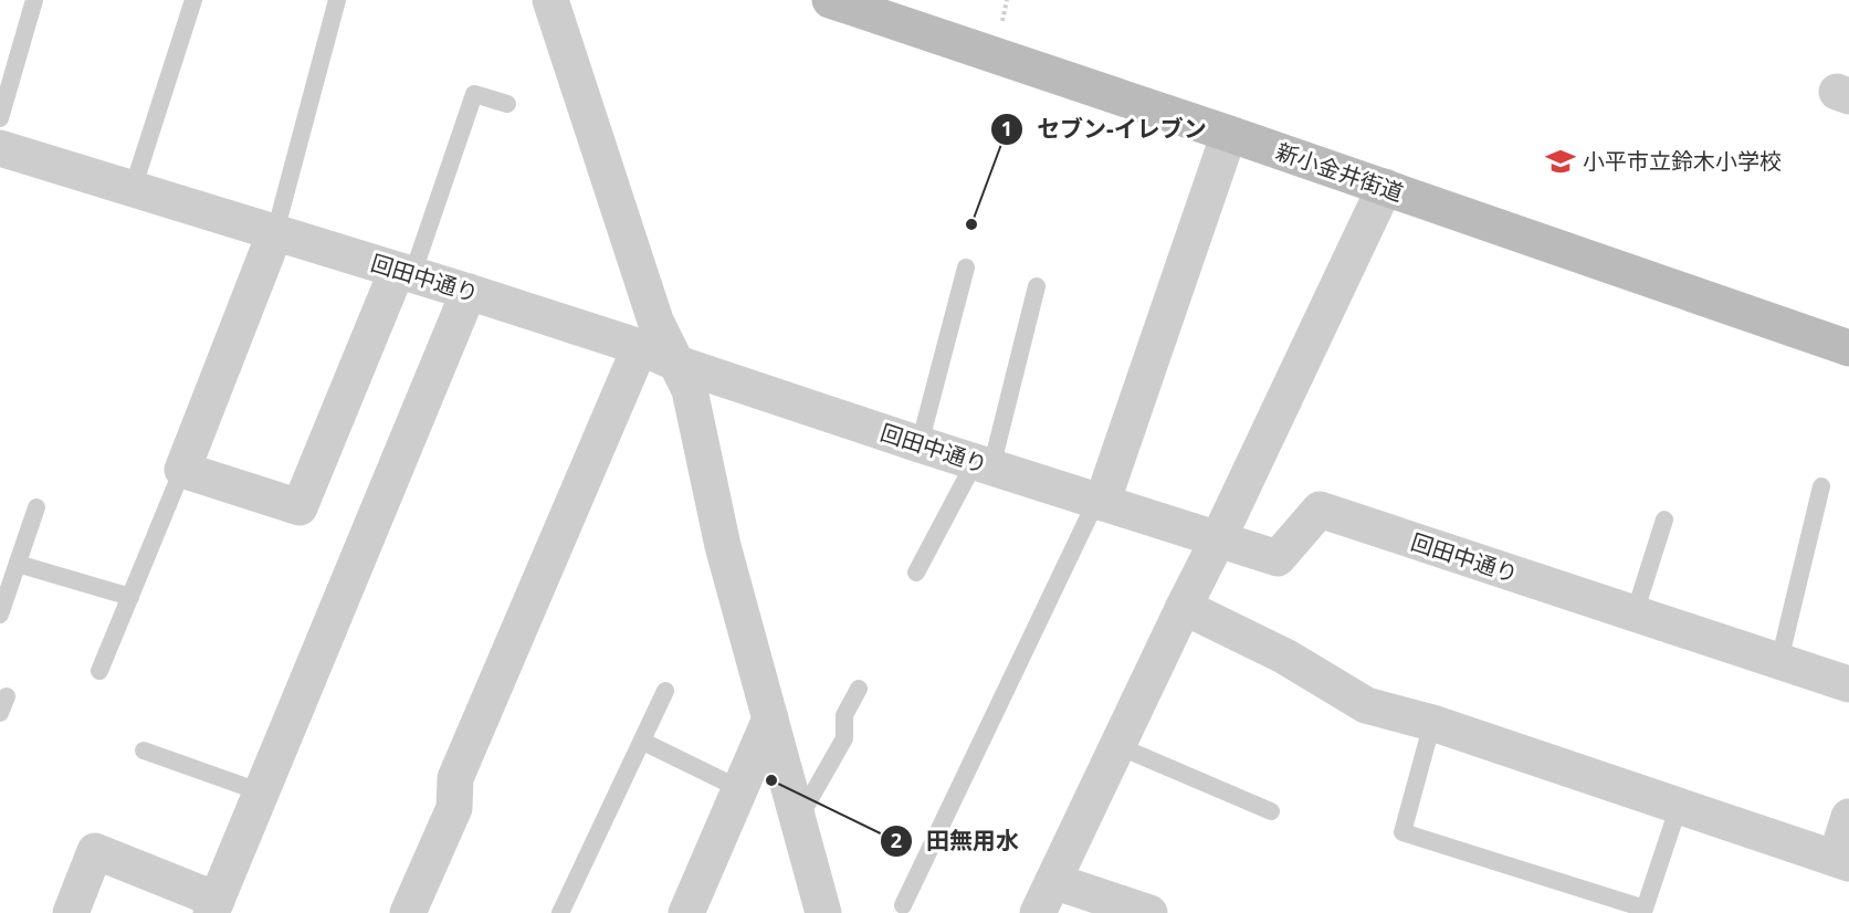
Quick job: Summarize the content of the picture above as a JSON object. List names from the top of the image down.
{
  "streets": {
    "main road": ["新小金井街道"],
    "street": ["回田中通り"]
  },
  "places": {
    "school or university": ["小平市立鈴木小学校"],
    "other": ["セブン-イレブン", "田無用水"]
  }
}
